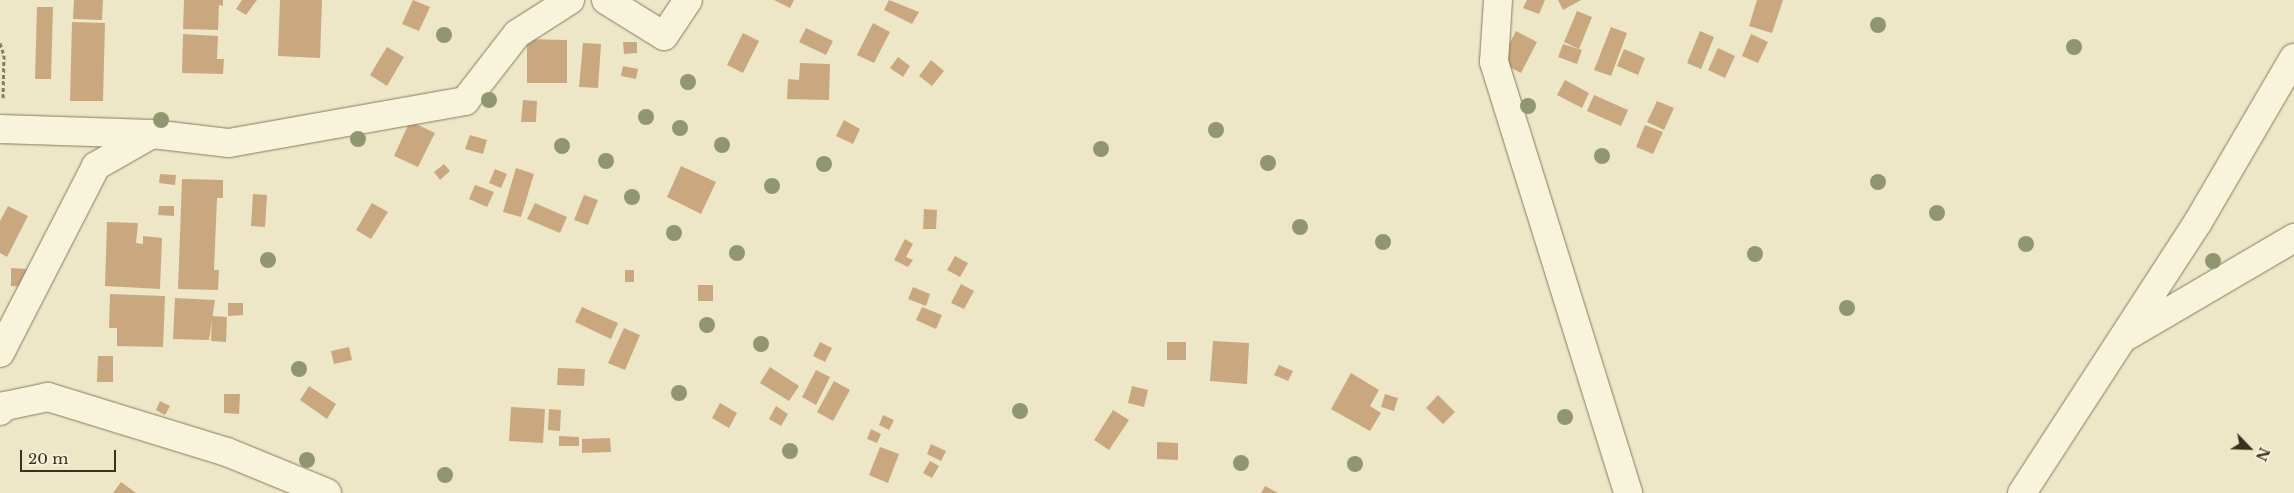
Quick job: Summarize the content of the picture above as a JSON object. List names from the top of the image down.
{
  "scale_bar": "20 m",
  "north": "bottom right"
}
